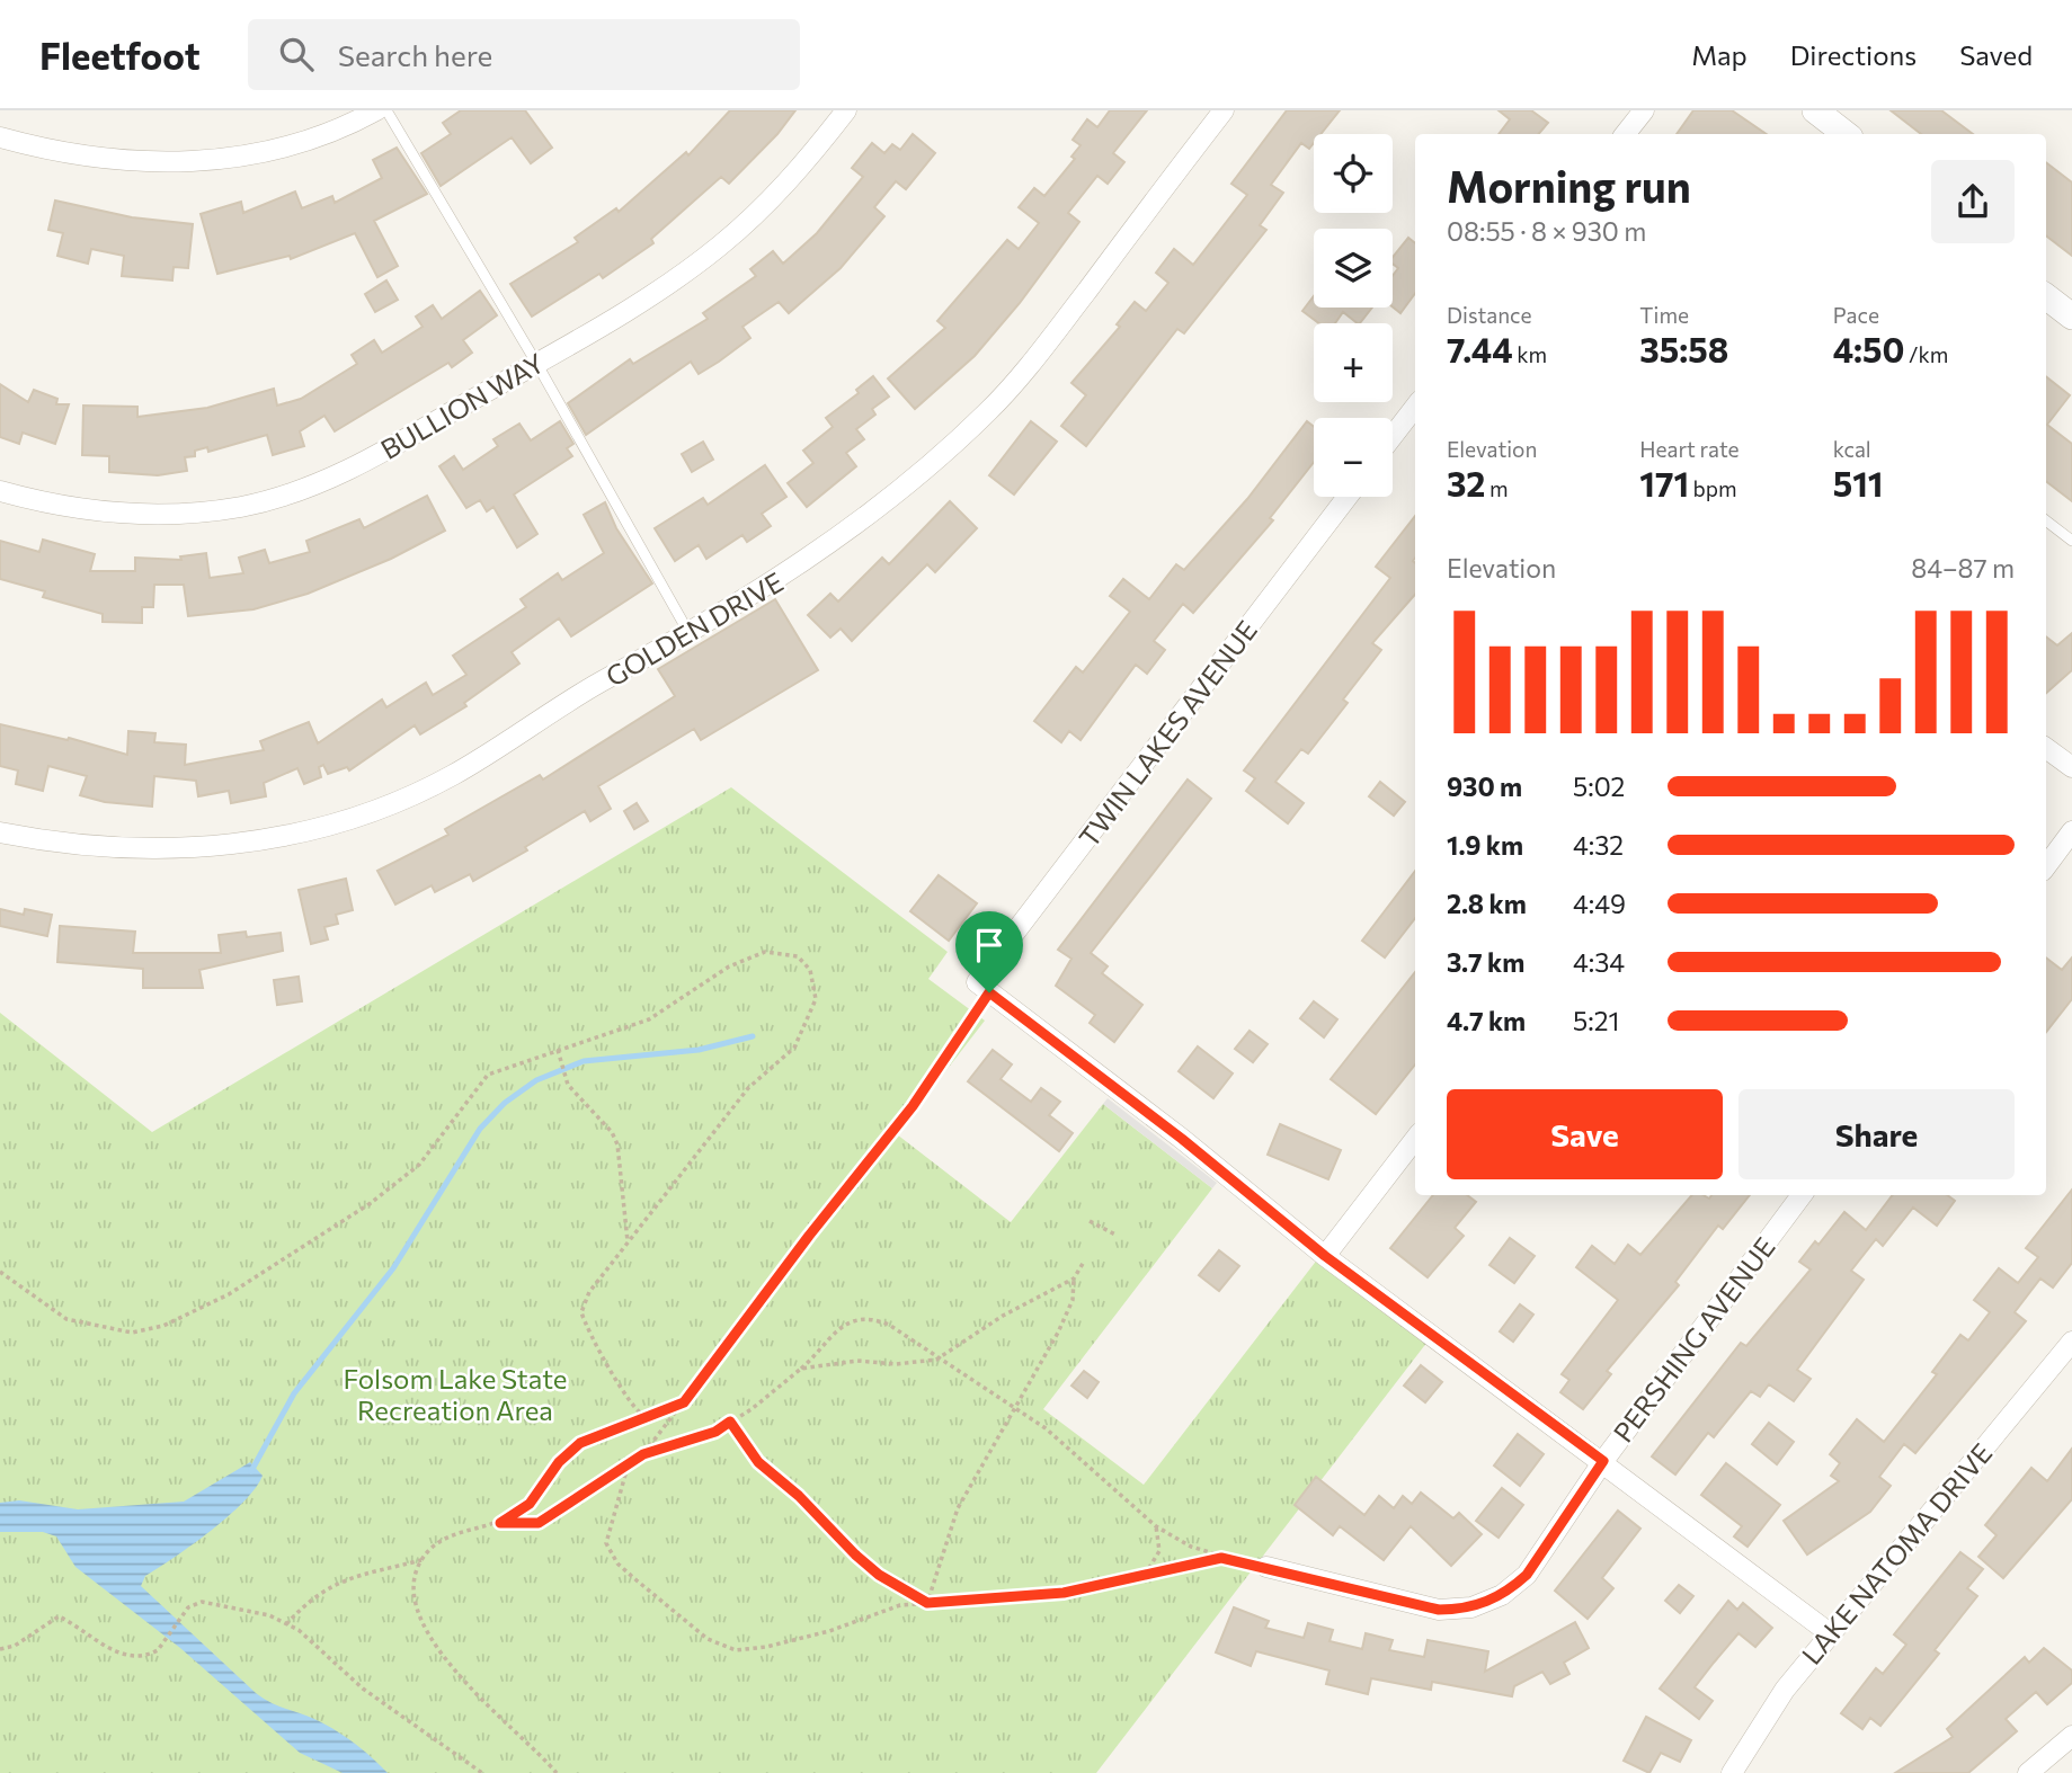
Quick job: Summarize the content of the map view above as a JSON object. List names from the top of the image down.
{
  "streets": {
    "street": [
      "BULLION WAY",
      "GOLDEN DRIVE",
      "TWIN LAKES AVENUE",
      "PERSHING AVENUE",
      "LAKE NATOMA DRIVE"
    ]
  },
  "parks": ["Folsom Lake State Recreation Area"],
  "page": {
    "header": "Fleetfoot",
    "search": "Search here",
    "nav": ["Map", "Directions", "Saved"],
    "map_buttons": ["+", "−"],
    "heading": ["Morning run", "08:55 · 8 × 930 m"],
    "stats": [
      ["Distance", "7.44 km"],
      ["Time", "35:58"],
      ["Pace", "4:50 /km"],
      ["Elevation", "32 m"],
      ["Heart rate", "171 bpm"],
      ["kcal", "511"]
    ],
    "chart": ["Elevation", "84–87 m"],
    "list": [
      {
        "name": "930 m",
        "note": "5:02"
      },
      {
        "name": "1.9 km",
        "note": "4:32"
      },
      {
        "name": "2.8 km",
        "note": "4:49"
      },
      {
        "name": "3.7 km",
        "note": "4:34"
      },
      {
        "name": "4.7 km",
        "note": "5:21"
      }
    ],
    "buttons": ["Save", "Share"]
  }
}
